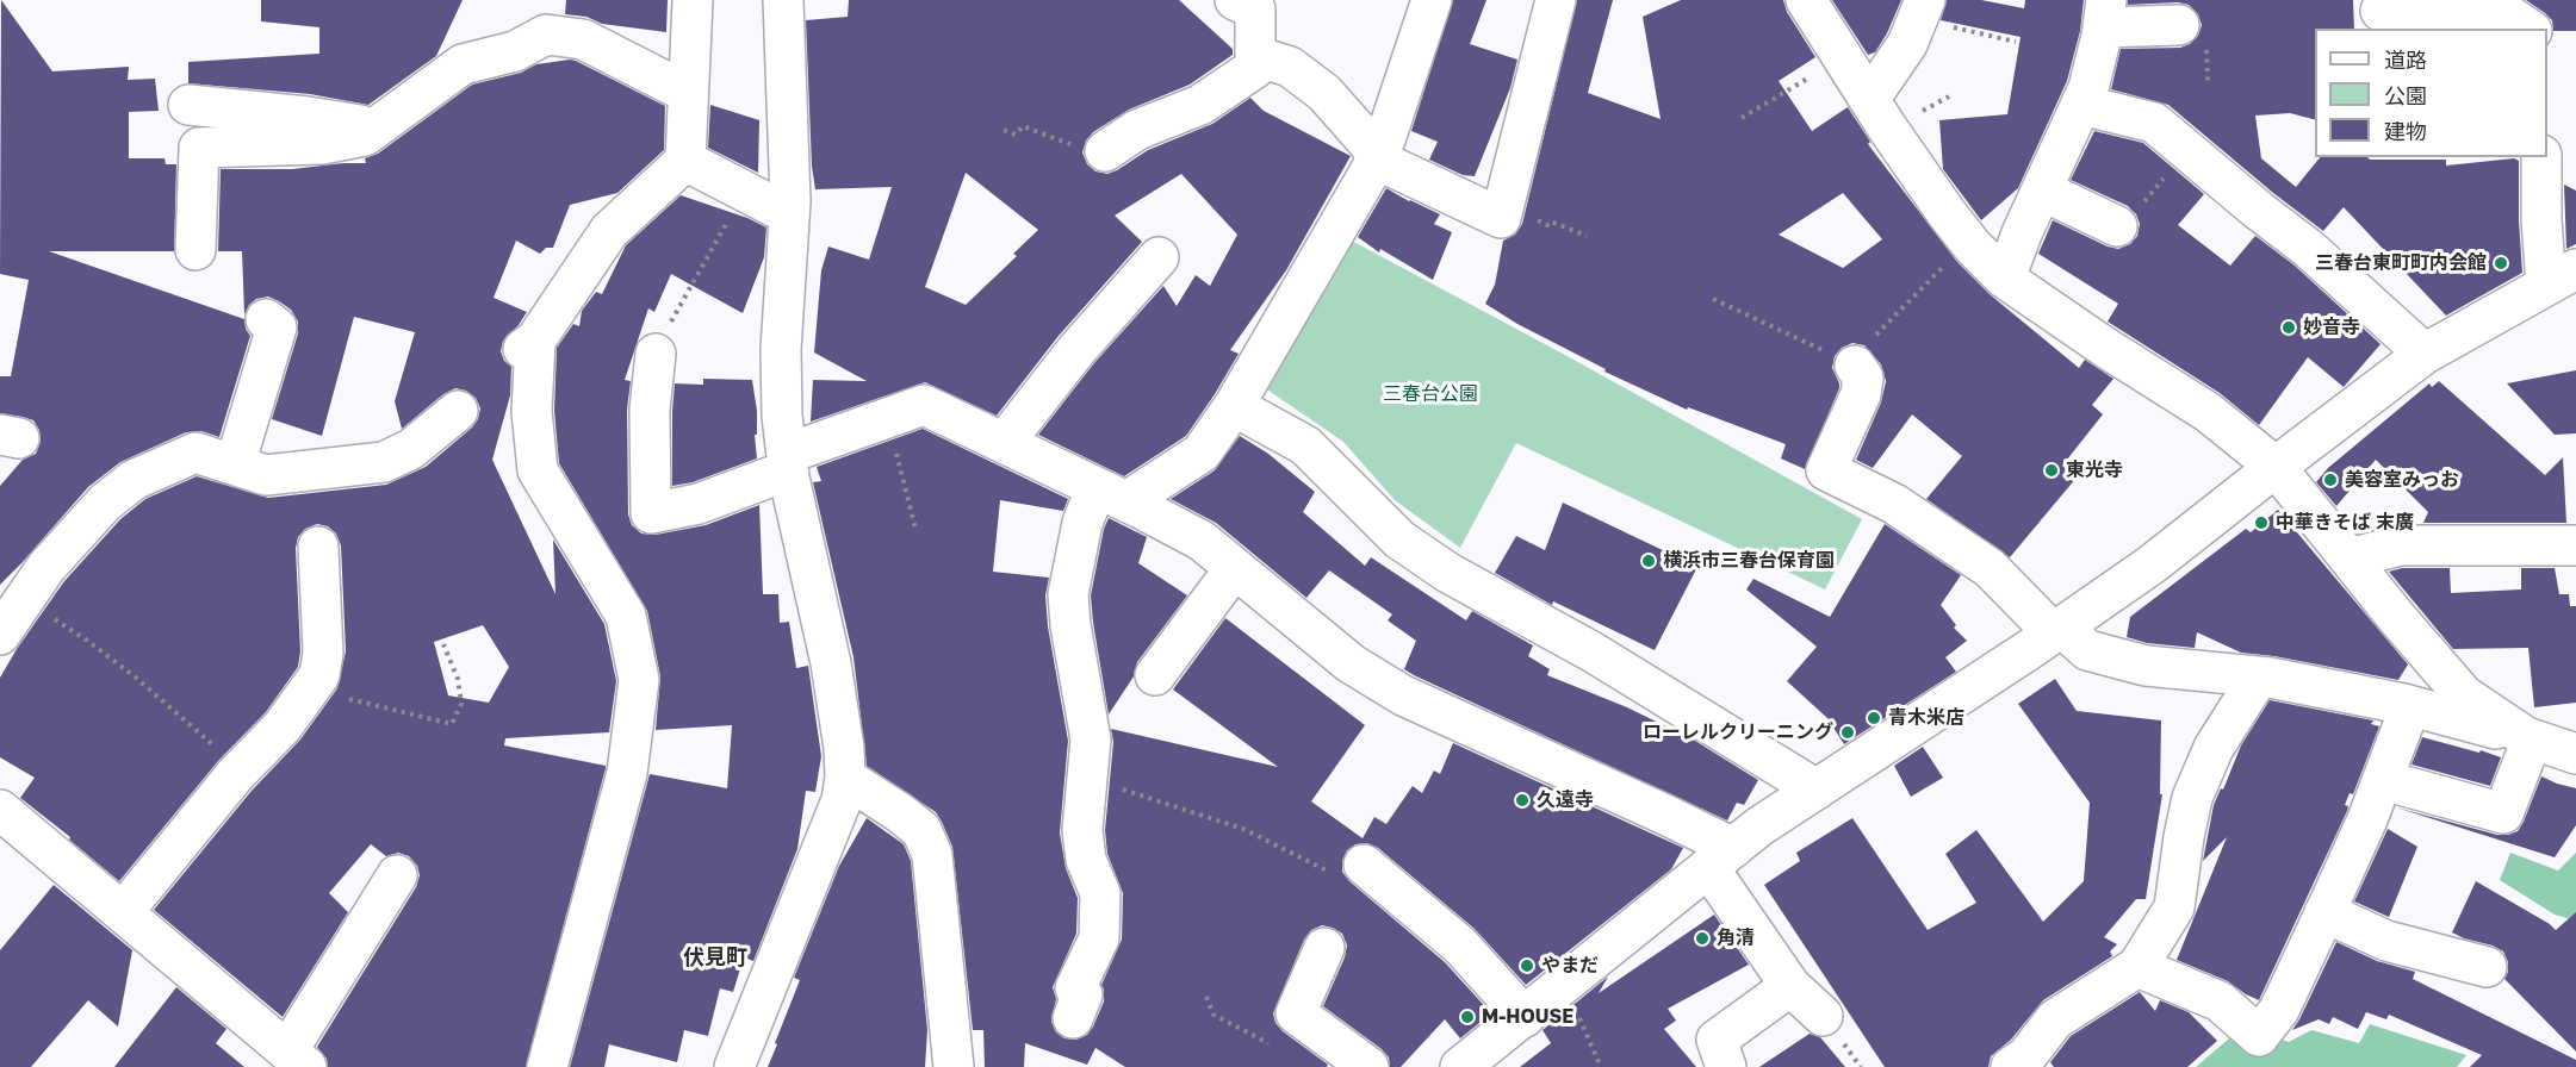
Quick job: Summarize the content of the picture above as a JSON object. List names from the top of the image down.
{
  "districts": ["伏見町"],
  "parks": ["三春台公園"],
  "places": [
    "三春台東町町内会館",
    "妙音寺",
    "東光寺",
    "美容室みっお",
    "中華きそば 末廣",
    "横浜市三春台保育園",
    "青木米店",
    "ローレルクリーニング",
    "久遠寺",
    "角清",
    "やまだ",
    "M-HOUSE"
  ],
  "legend": ["道路", "公園", "建物"]
}
